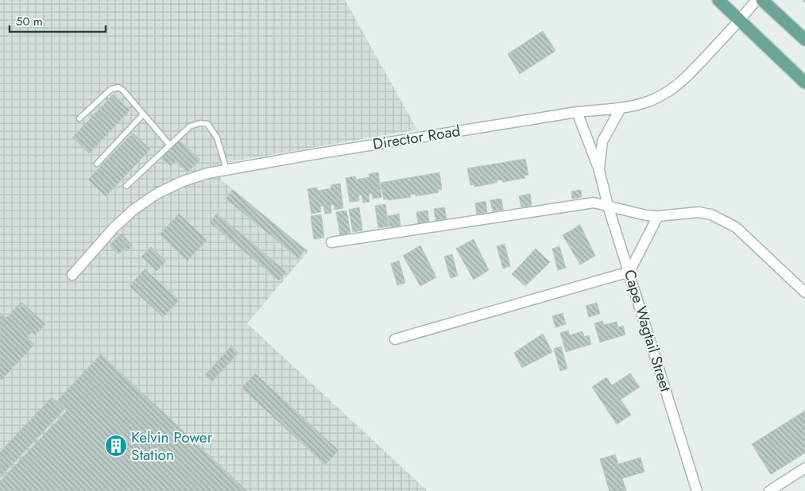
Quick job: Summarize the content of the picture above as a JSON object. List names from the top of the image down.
{
  "streets": {
    "street": ["Director Road", "Cape Wagtail Street"]
  },
  "places": {
    "building": ["Kelvin Power Station"]
  },
  "scale_bar": "50 m"
}
